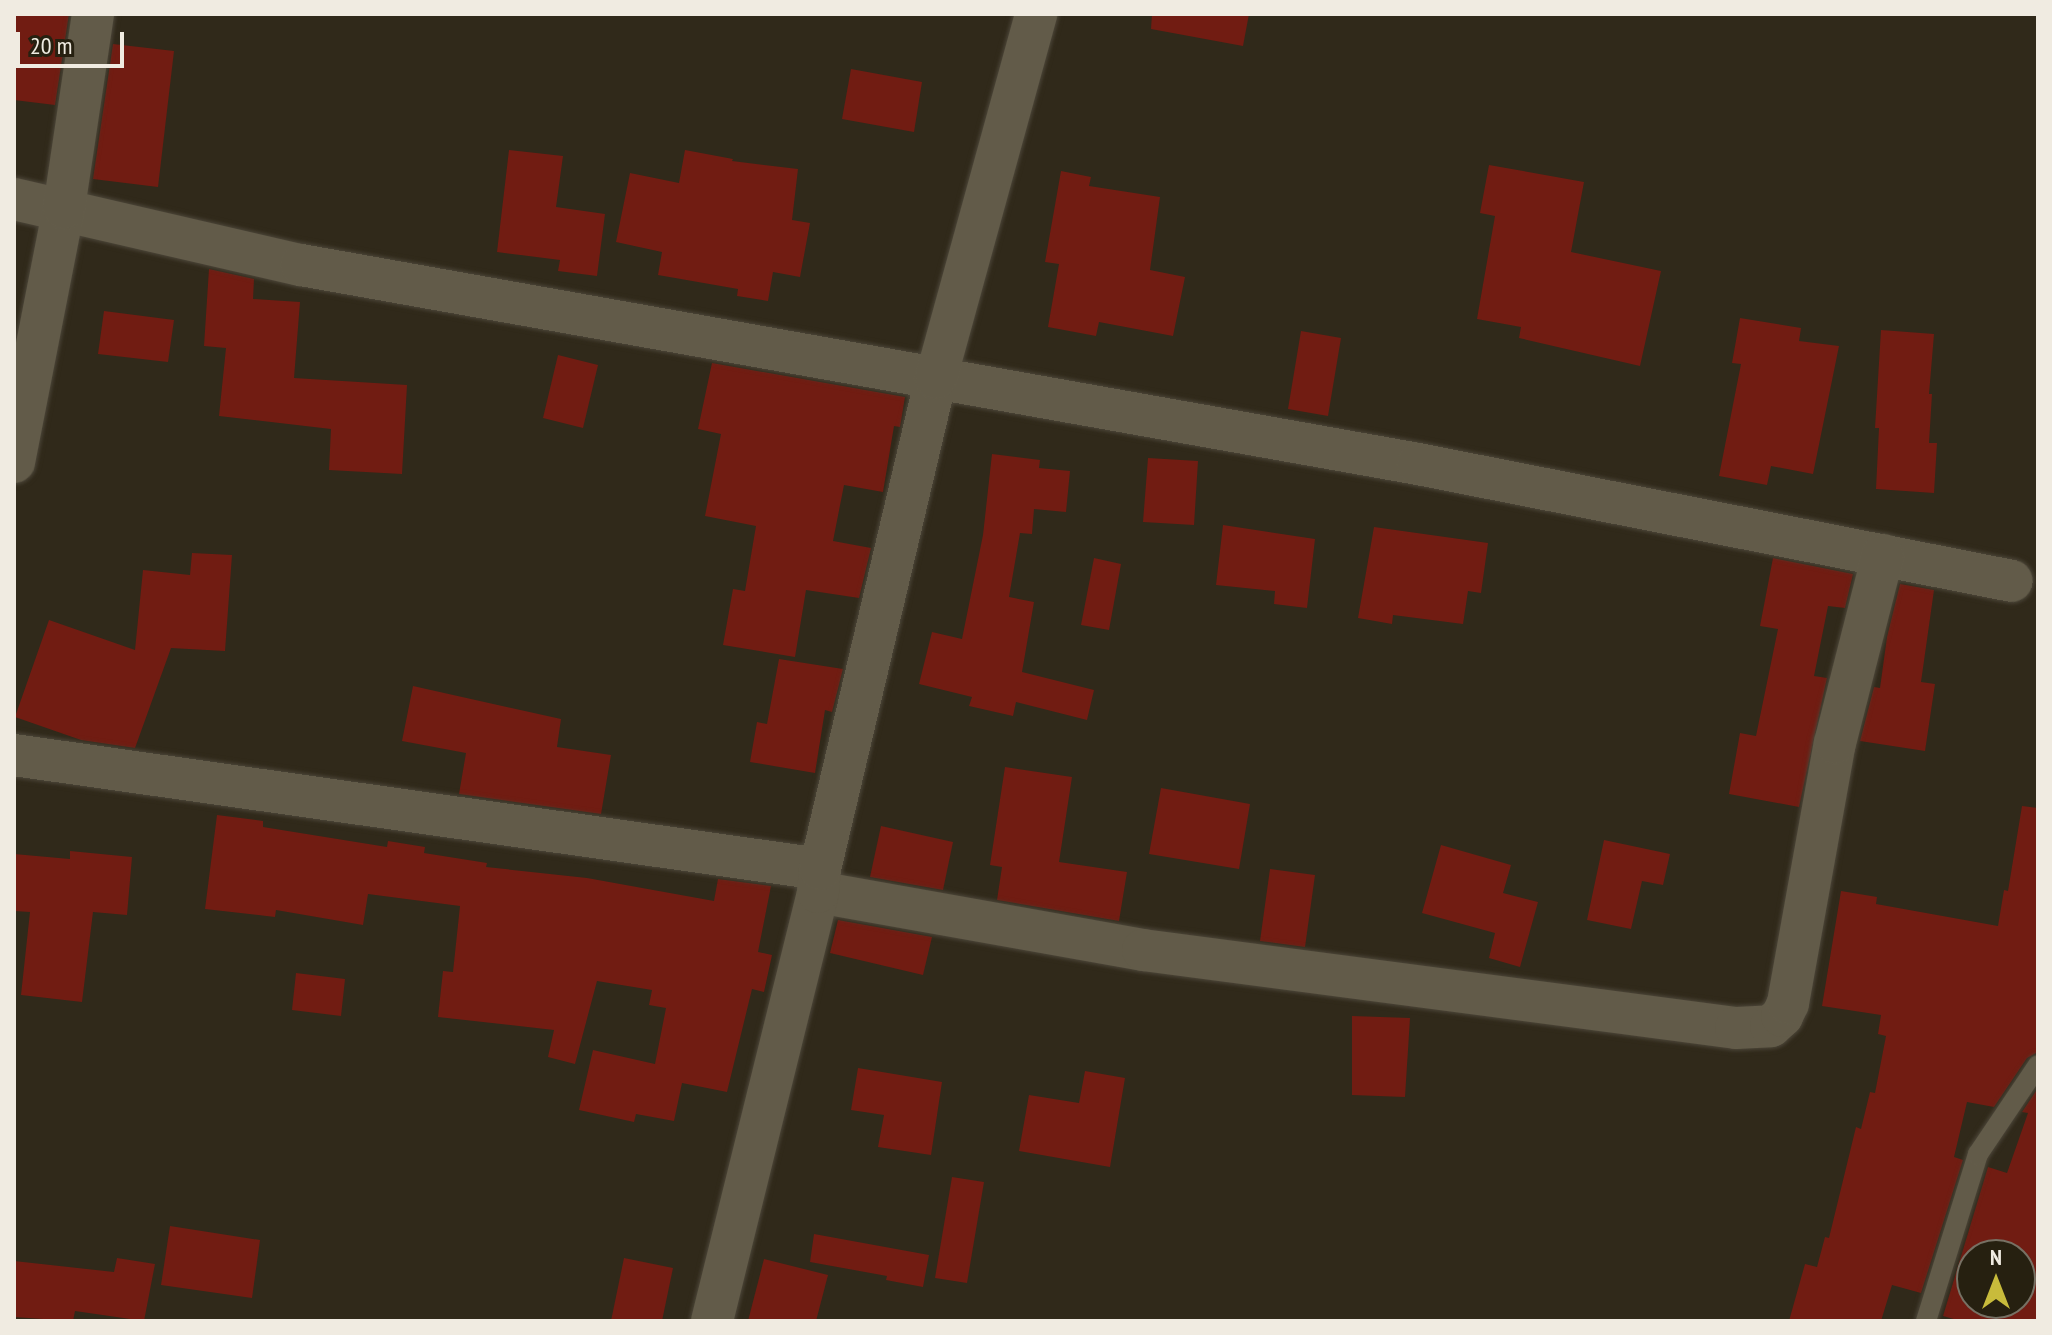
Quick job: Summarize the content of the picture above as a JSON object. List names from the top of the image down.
{
  "scale_bar": "20 m",
  "north": "top"
}
